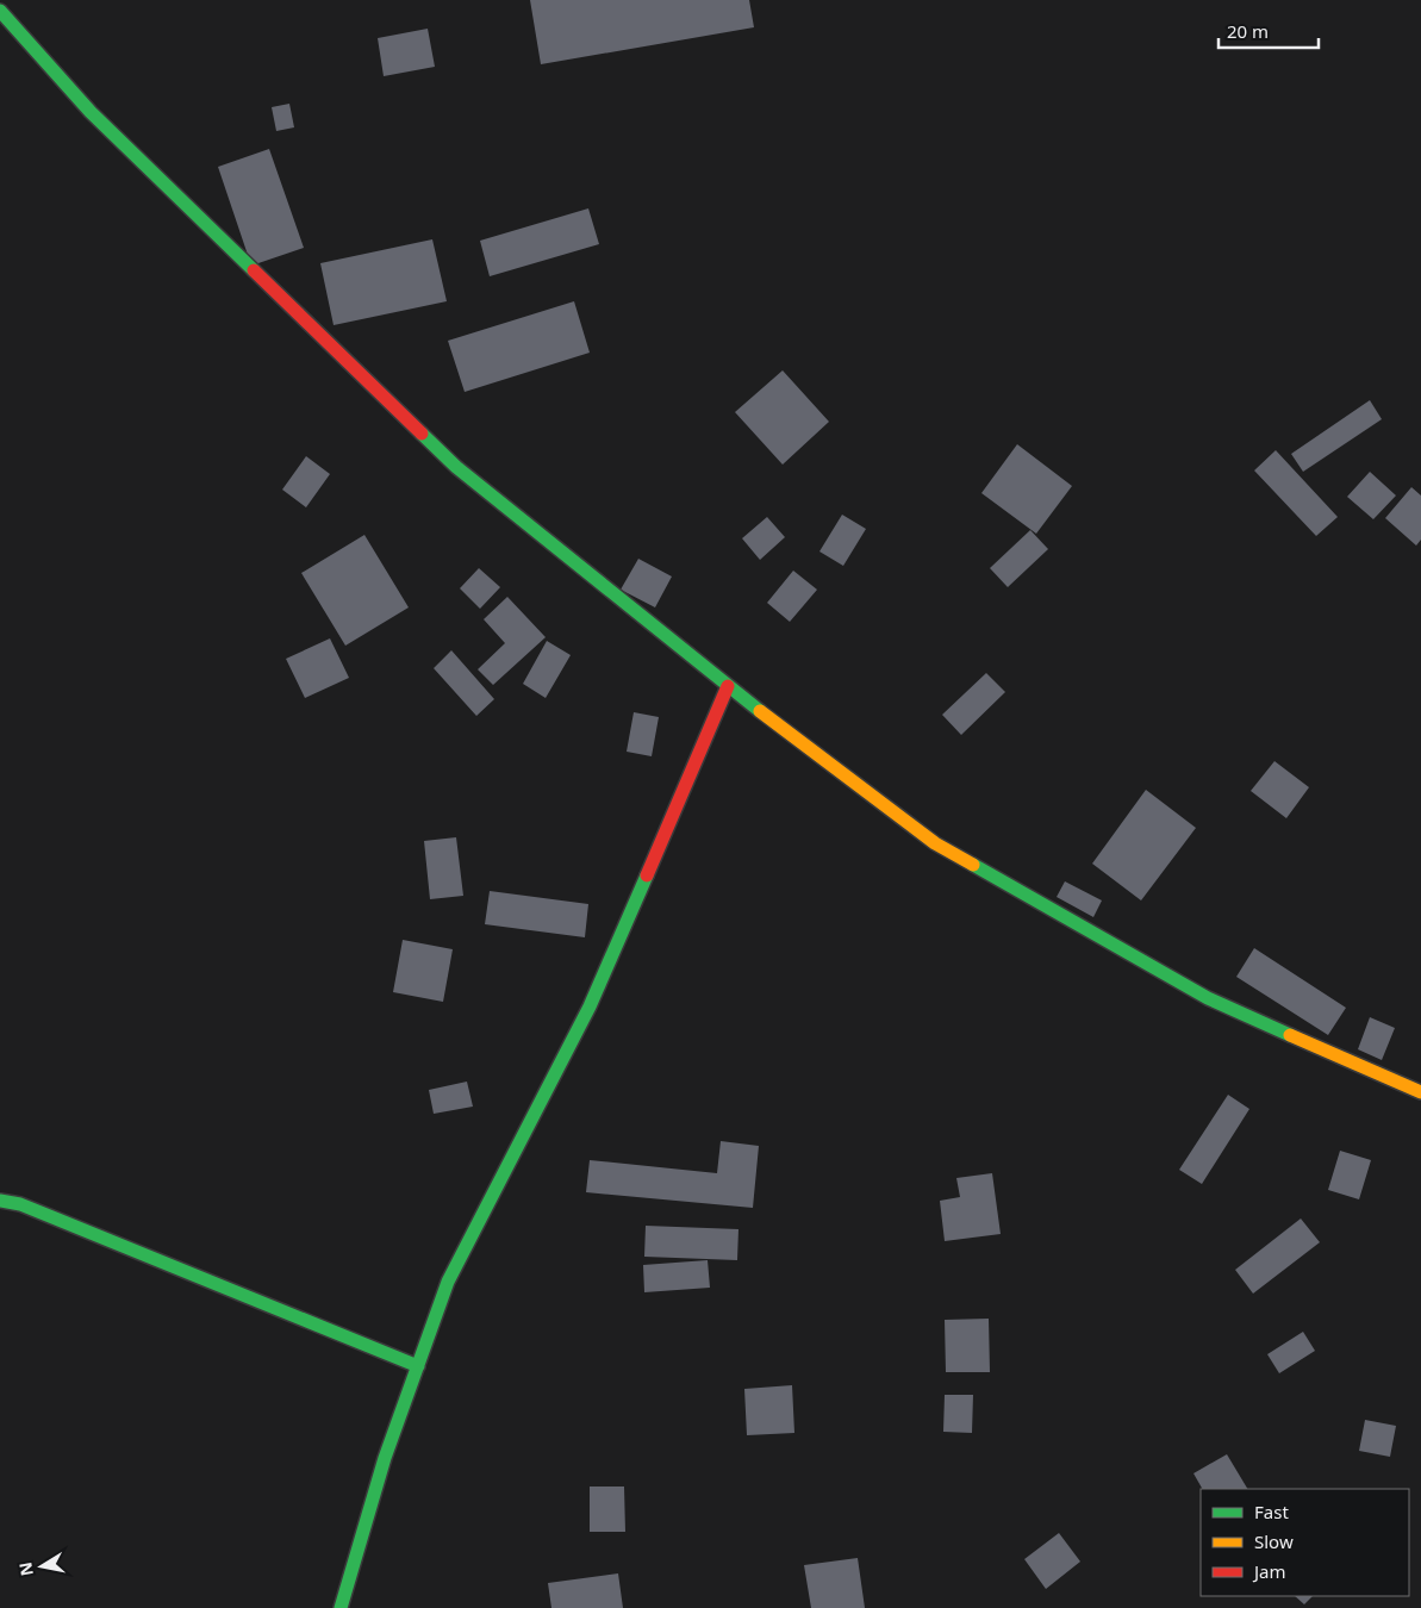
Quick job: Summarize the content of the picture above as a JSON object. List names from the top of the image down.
{
  "legend": ["Fast", "Slow", "Jam"],
  "scale_bar": "20 m",
  "north": "left"
}
